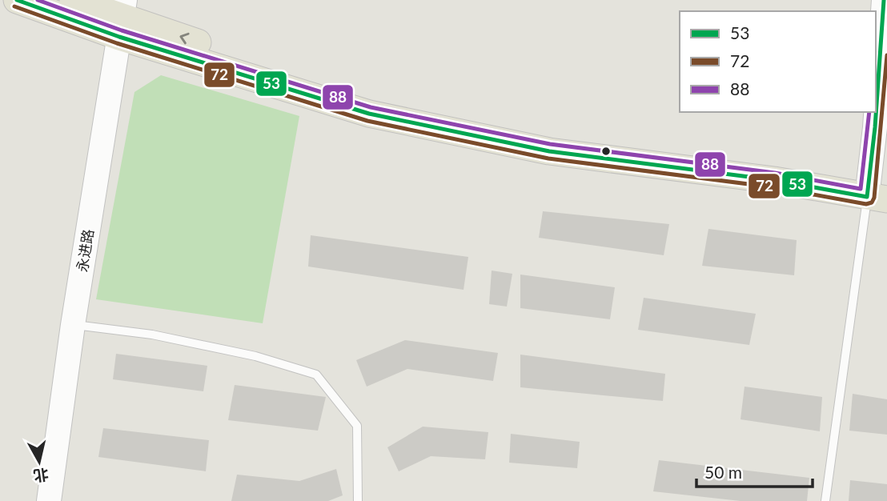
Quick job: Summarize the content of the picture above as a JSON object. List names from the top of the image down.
{
  "streets": {
    "street": ["永进路"]
  },
  "lines": ["transit line 53", "transit line 88", "transit line 72"],
  "legend": ["53", "72", "88"],
  "scale_bar": "50 m",
  "north": "bottom"
}
